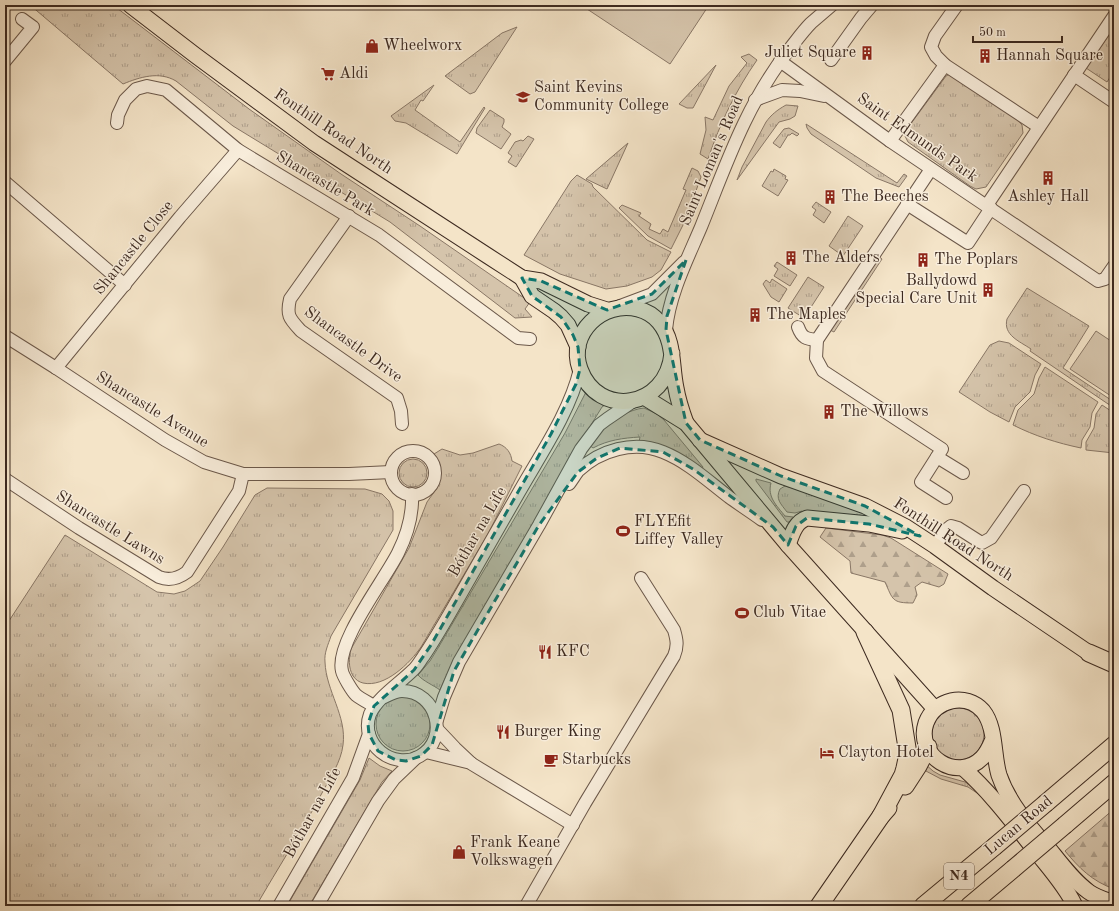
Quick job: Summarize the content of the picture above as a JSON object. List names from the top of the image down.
{
  "streets": {
    "highway": ["Lucan Road", "N4"],
    "main road": ["Fonthill Road North"],
    "street": [
      "Saint Edmunds Park",
      "Saint Loman's Road",
      "Shancastle Park",
      "Shancastle Close",
      "Shancastle Drive",
      "Shancastle Avenue",
      "Shancastle Lawns",
      "Bóthar na Life"
    ]
  },
  "crossings": [
    ["Fonthill Road North", "Saint Loman's Road"],
    ["Fonthill Road North", "Bóthar na Life"],
    ["Saint Edmunds Park", "Saint Loman's Road"],
    ["Saint Loman's Road", "Bóthar na Life"],
    ["Shancastle Park", "Shancastle Close"],
    ["Shancastle Park", "Shancastle Drive"],
    ["Shancastle Close", "Shancastle Avenue"],
    ["Shancastle Avenue", "Shancastle Lawns"]
  ],
  "places": {
    "shop": ["Wheelworx", "Frank Keane Volkswagen"],
    "building": [
      "Juliet Square",
      "Hannah Square",
      "Ashley Hall",
      "The Beeches",
      "The Alders",
      "The Poplars",
      "Ballydowd Special Care Unit",
      "The Maples",
      "The Willows"
    ],
    "supermarket": ["Aldi"],
    "school or university": ["Saint Kevins Community College"],
    "sports": ["FLYEfit Liffey Valley", "Club Vitae"],
    "restaurant": ["KFC", "Burger King"],
    "hotel": ["Clayton Hotel"],
    "cafe": ["Starbucks"]
  },
  "scale_bar": "50 m"
}
